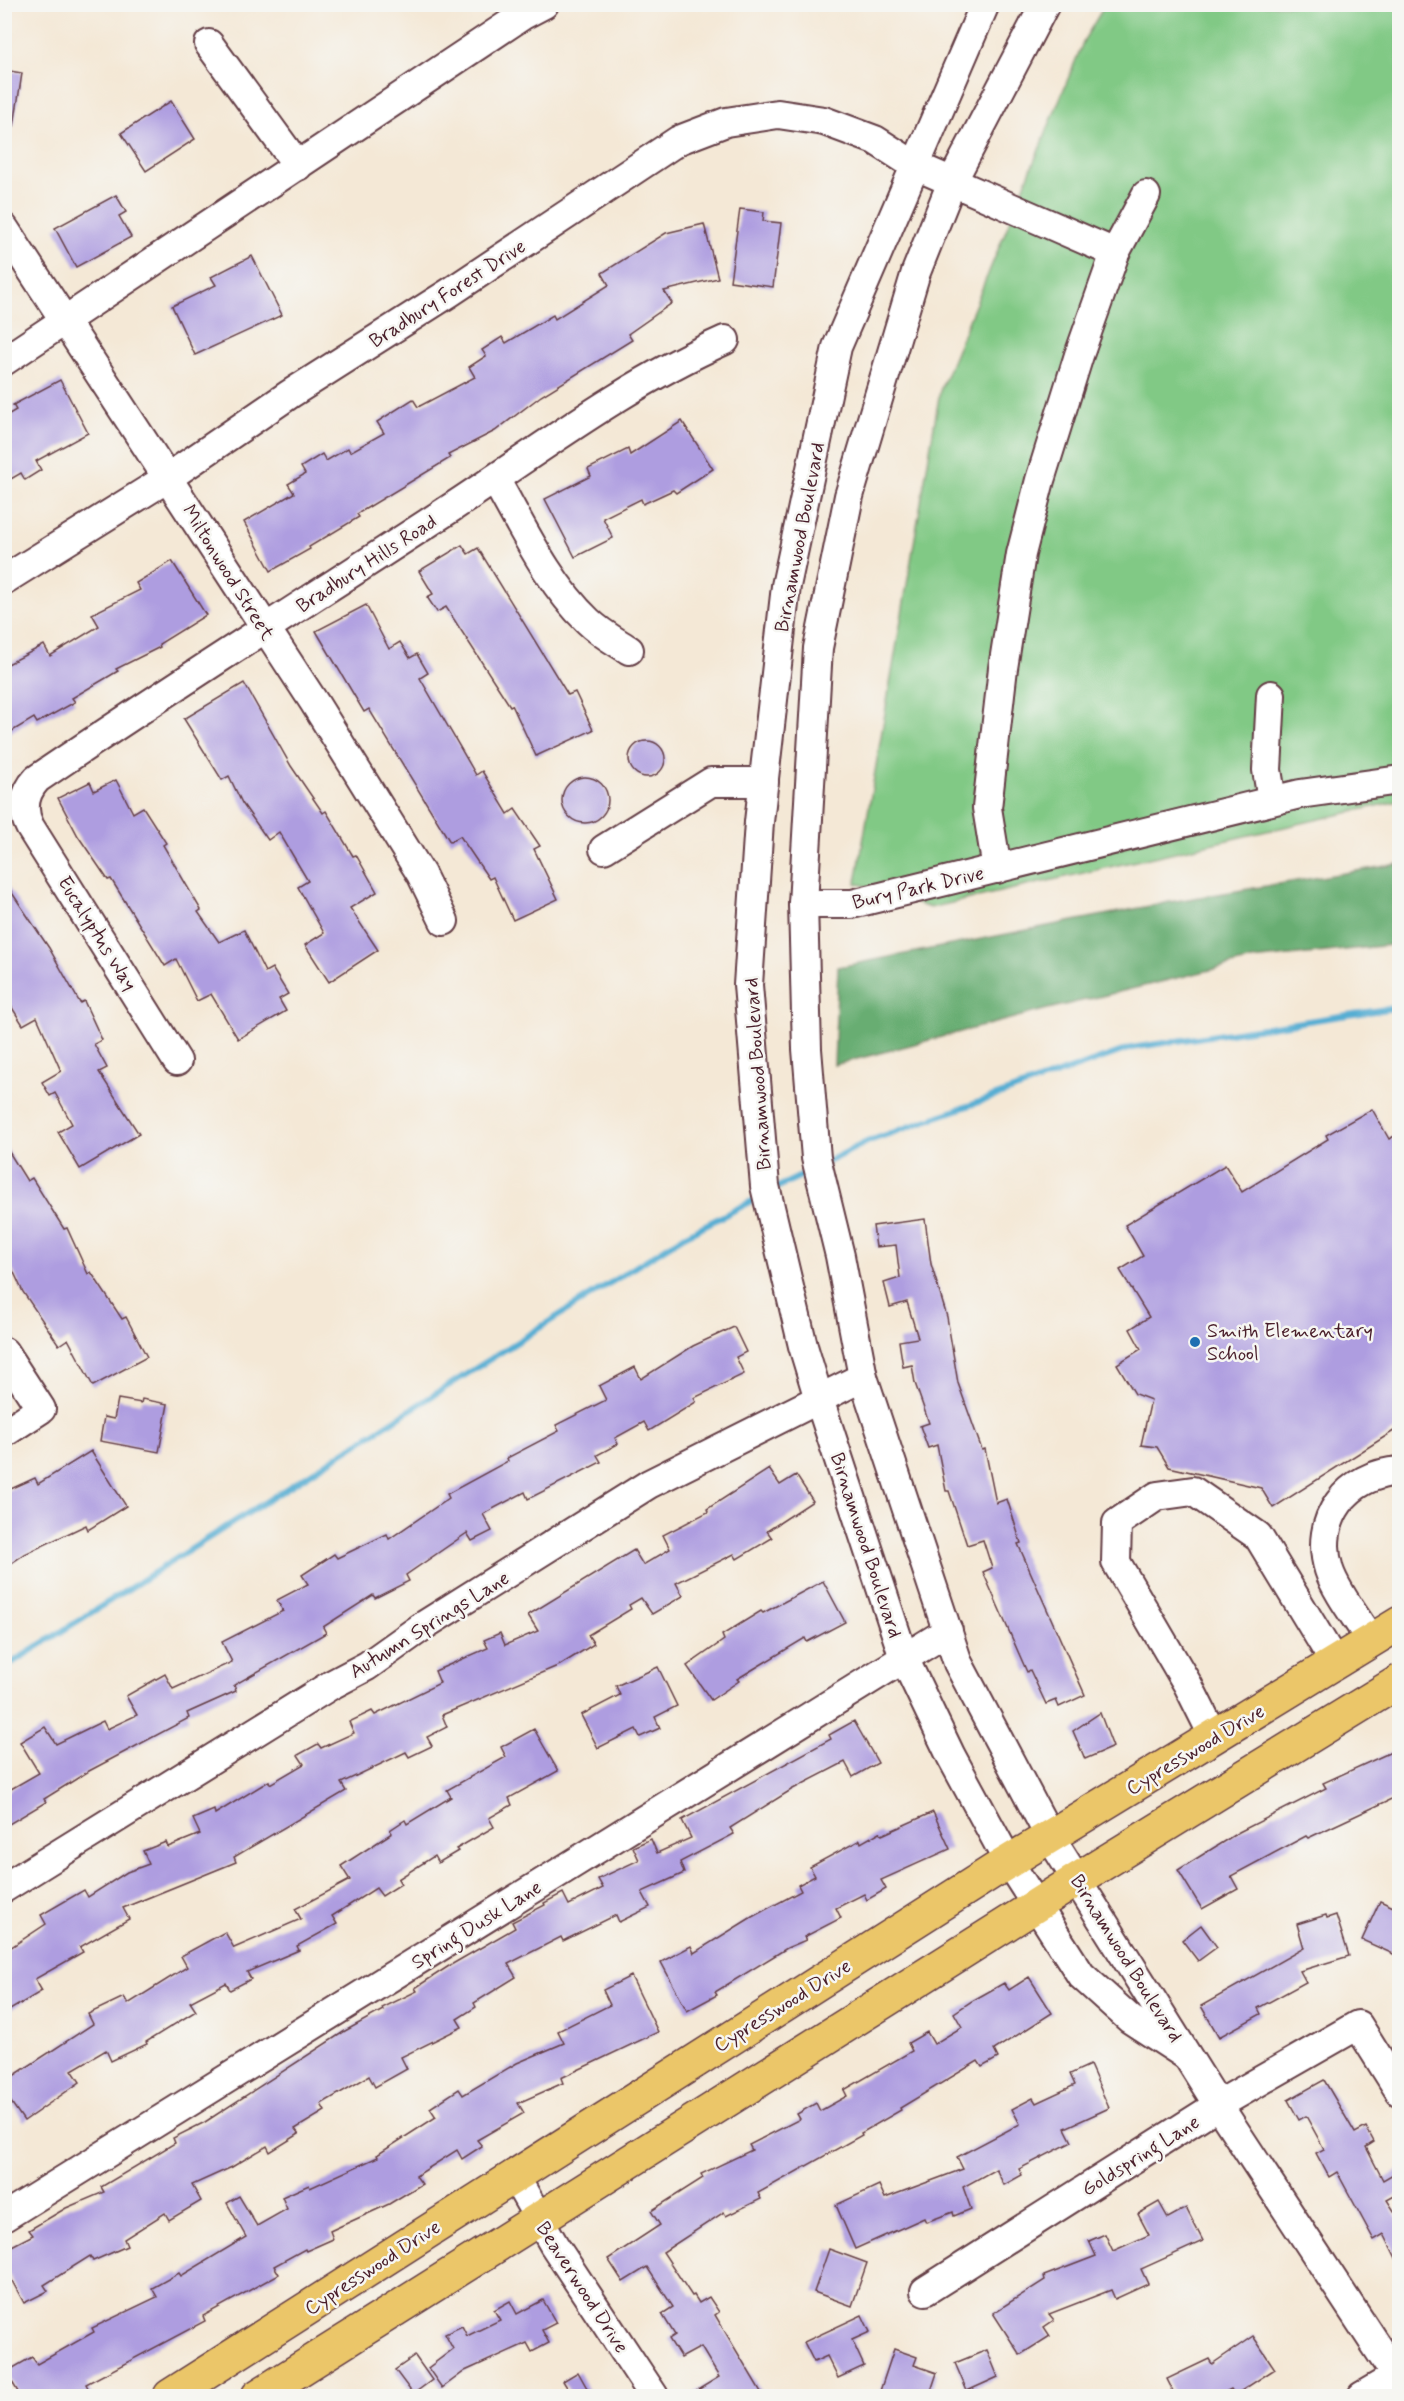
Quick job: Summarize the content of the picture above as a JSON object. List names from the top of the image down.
{
  "streets": {
    "main road": ["Cypresswood Drive"],
    "street": [
      "Bradbury Forest Drive",
      "Birnamwood Boulevard",
      "Bradbury Hills Road",
      "Miltonwood Street",
      "Bury Park Drive",
      "Eucalyptus Way",
      "Autumn Springs Lane",
      "Spring Dusk Lane",
      "Goldspring Lane",
      "Beaverwood Drive"
    ]
  },
  "crossings": [
    ["Bradbury Forest Drive", "Birnamwood Boulevard"],
    ["Bradbury Forest Drive", "Miltonwood Street"],
    ["Birnamwood Boulevard", "Bury Park Drive"],
    ["Birnamwood Boulevard", "Autumn Springs Lane"],
    ["Birnamwood Boulevard", "Cypresswood Drive"],
    ["Birnamwood Boulevard", "Spring Dusk Lane"],
    ["Birnamwood Boulevard", "Goldspring Lane"],
    ["Bradbury Hills Road", "Miltonwood Street"],
    ["Bradbury Hills Road", "Eucalyptus Way"],
    ["Cypresswood Drive", "Beaverwood Drive"]
  ],
  "places": ["Smith Elementary School"]
}
